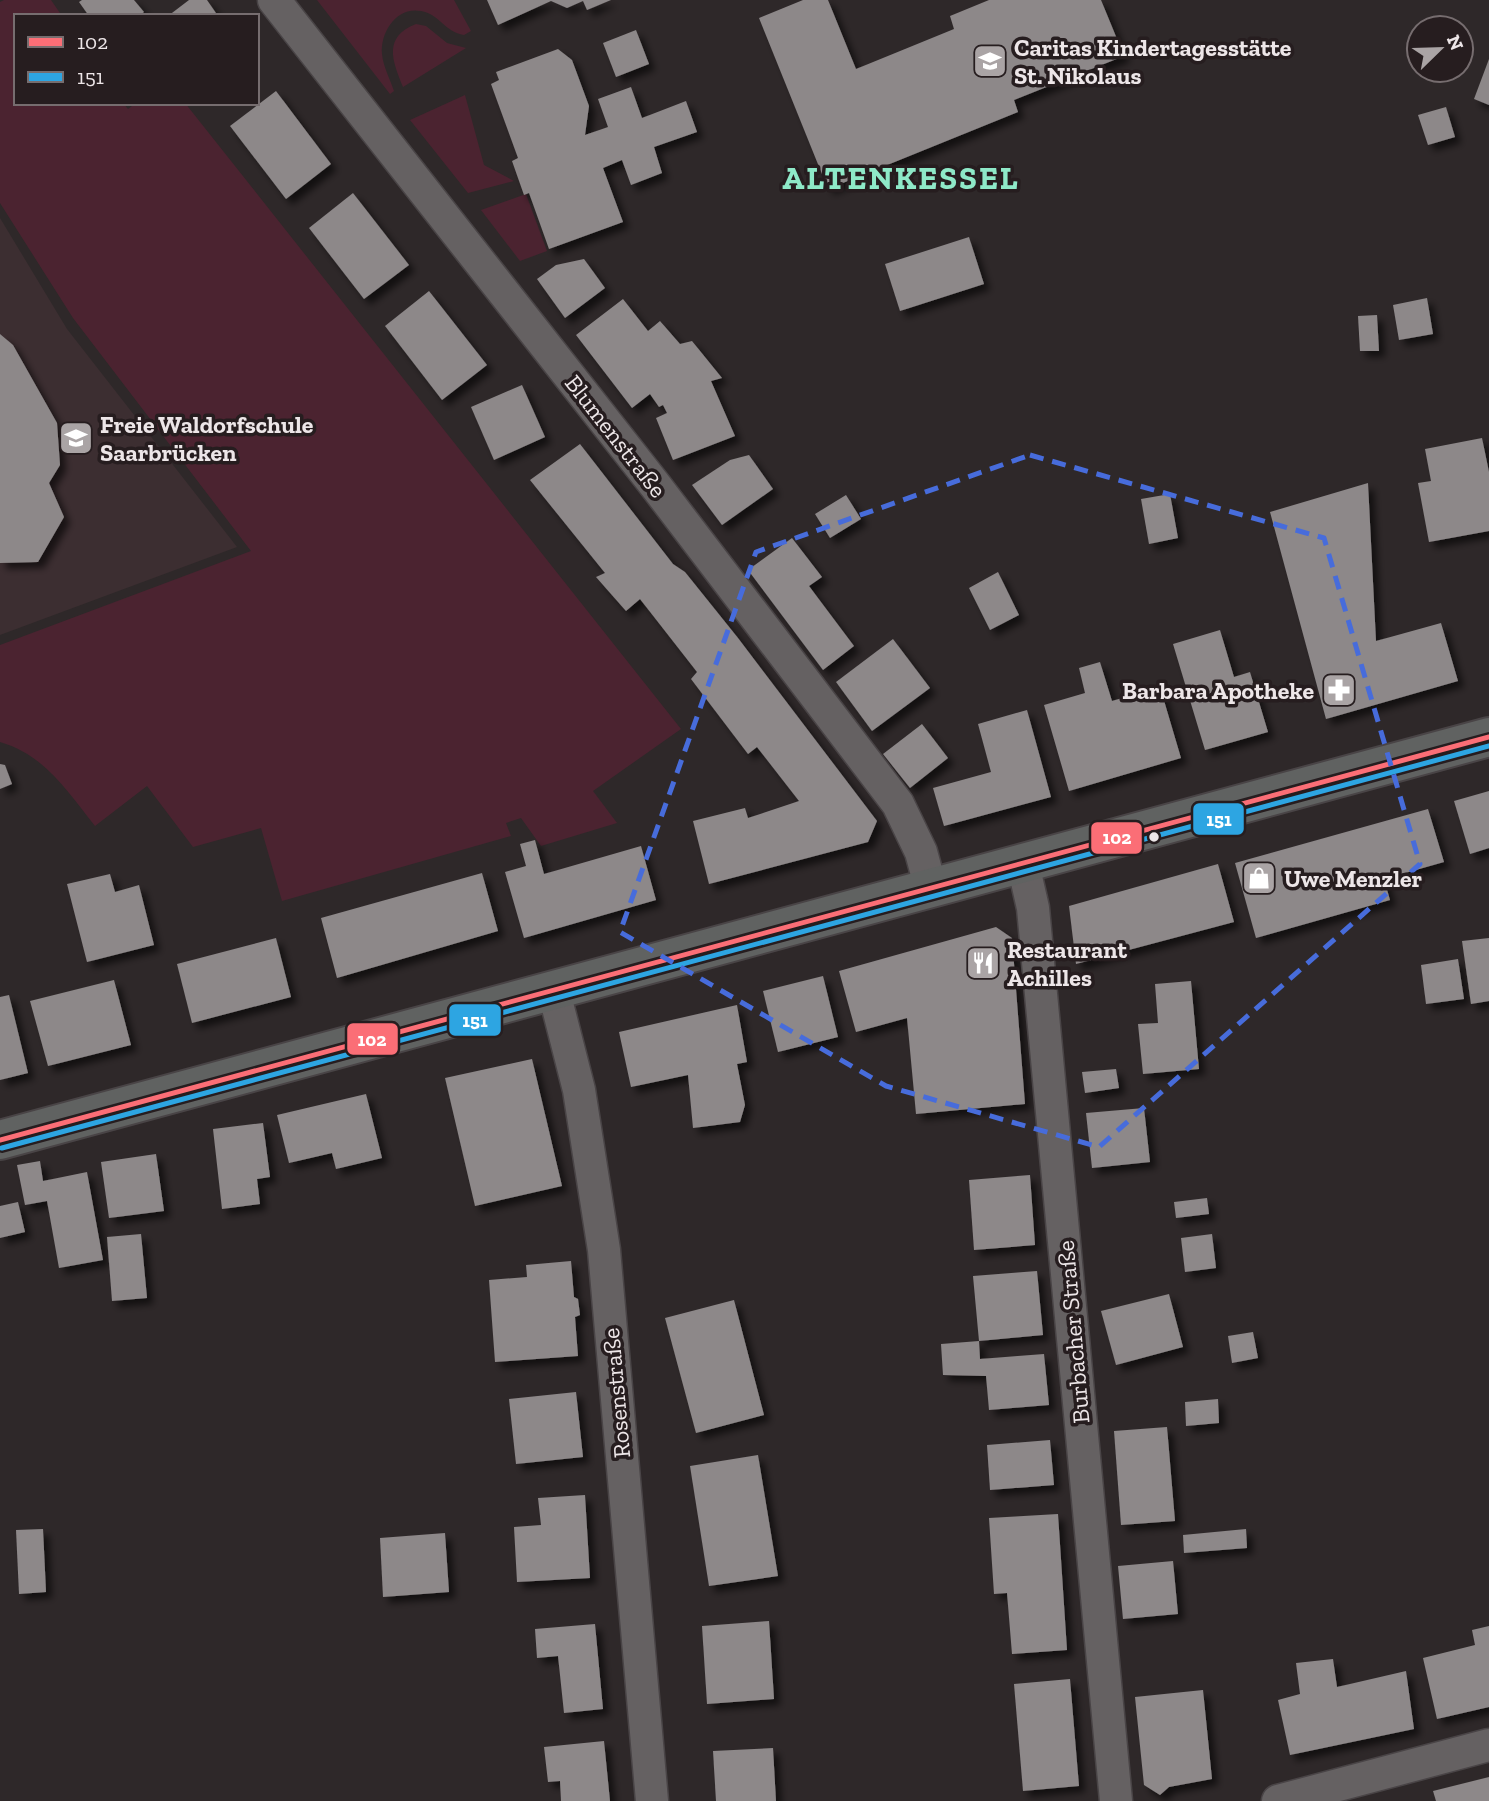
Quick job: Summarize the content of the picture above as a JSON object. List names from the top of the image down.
{
  "streets": {
    "street": ["Blumenstraße", "Burbacher Straße", "Rosenstraße"]
  },
  "districts": ["ALTENKESSEL"],
  "places": {
    "school or university": ["Caritas Kindertagesstätte St. Nikolaus", "Freie Waldorfschule Saarbrücken"],
    "pharmacy": ["Barbara Apotheke"],
    "shop": ["Uwe Menzler"],
    "restaurant": ["Restaurant Achilles"]
  },
  "lines": ["transit line 102", "transit line 151"],
  "legend": ["102", "151"],
  "north": "top right"
}
